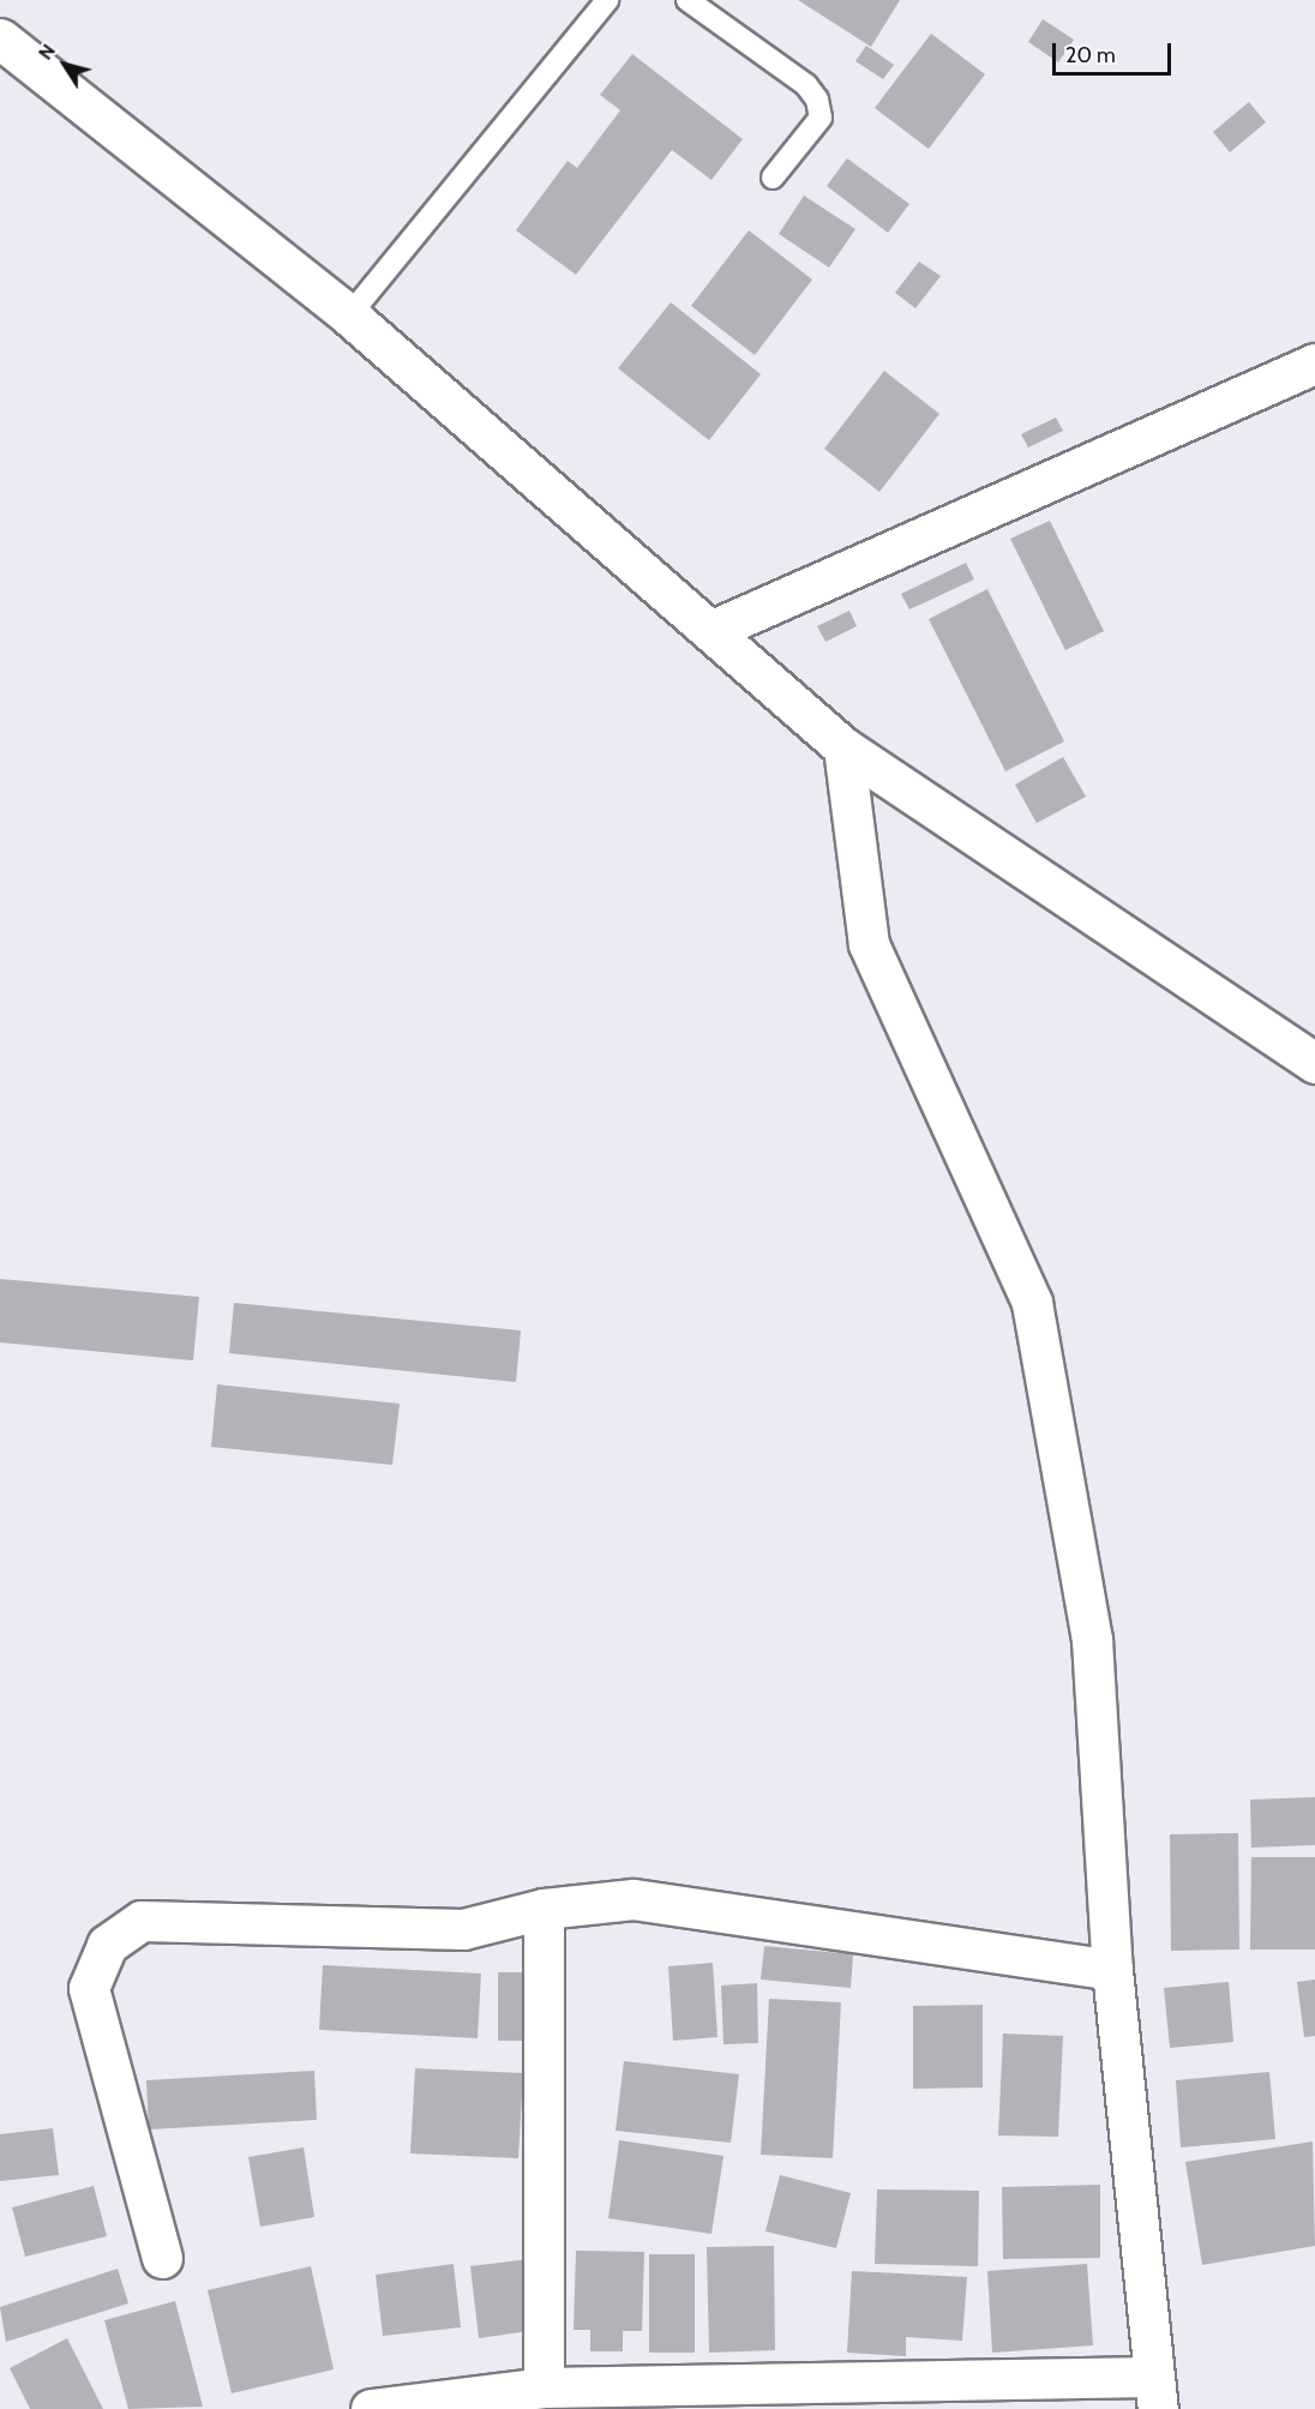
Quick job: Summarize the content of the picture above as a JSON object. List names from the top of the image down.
{
  "scale_bar": "20 m",
  "north": "top left"
}
